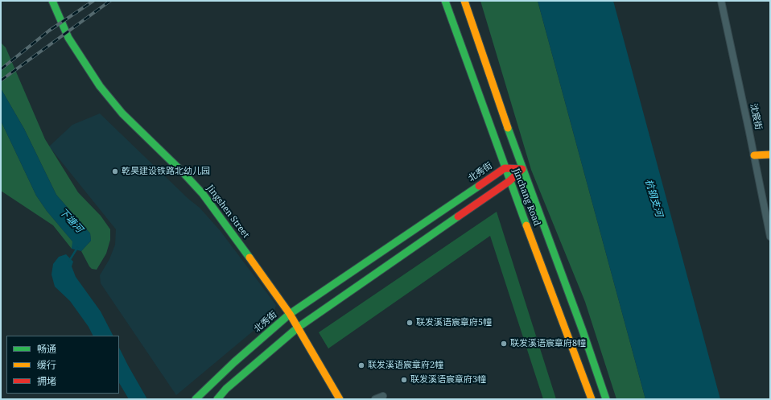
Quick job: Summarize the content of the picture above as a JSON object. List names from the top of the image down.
{
  "streets": {
    "main road": ["北秀街", "Jinchang Road", "Jingshen Street"],
    "street": ["沈宸街"]
  },
  "crossings": [
    ["北秀街", "Jinchang Road"],
    ["北秀街", "Jingshen Street"]
  ],
  "water": ["杭钢支河", "下塘河"],
  "places": [
    "乾昊建设铁路北幼儿园",
    "联发溪语宸章府5幢",
    "联发溪语宸章府8幢",
    "联发溪语宸章府2幢",
    "联发溪语宸章府3幢"
  ],
  "legend": ["畅通", "缓行", "拥堵"]
}
